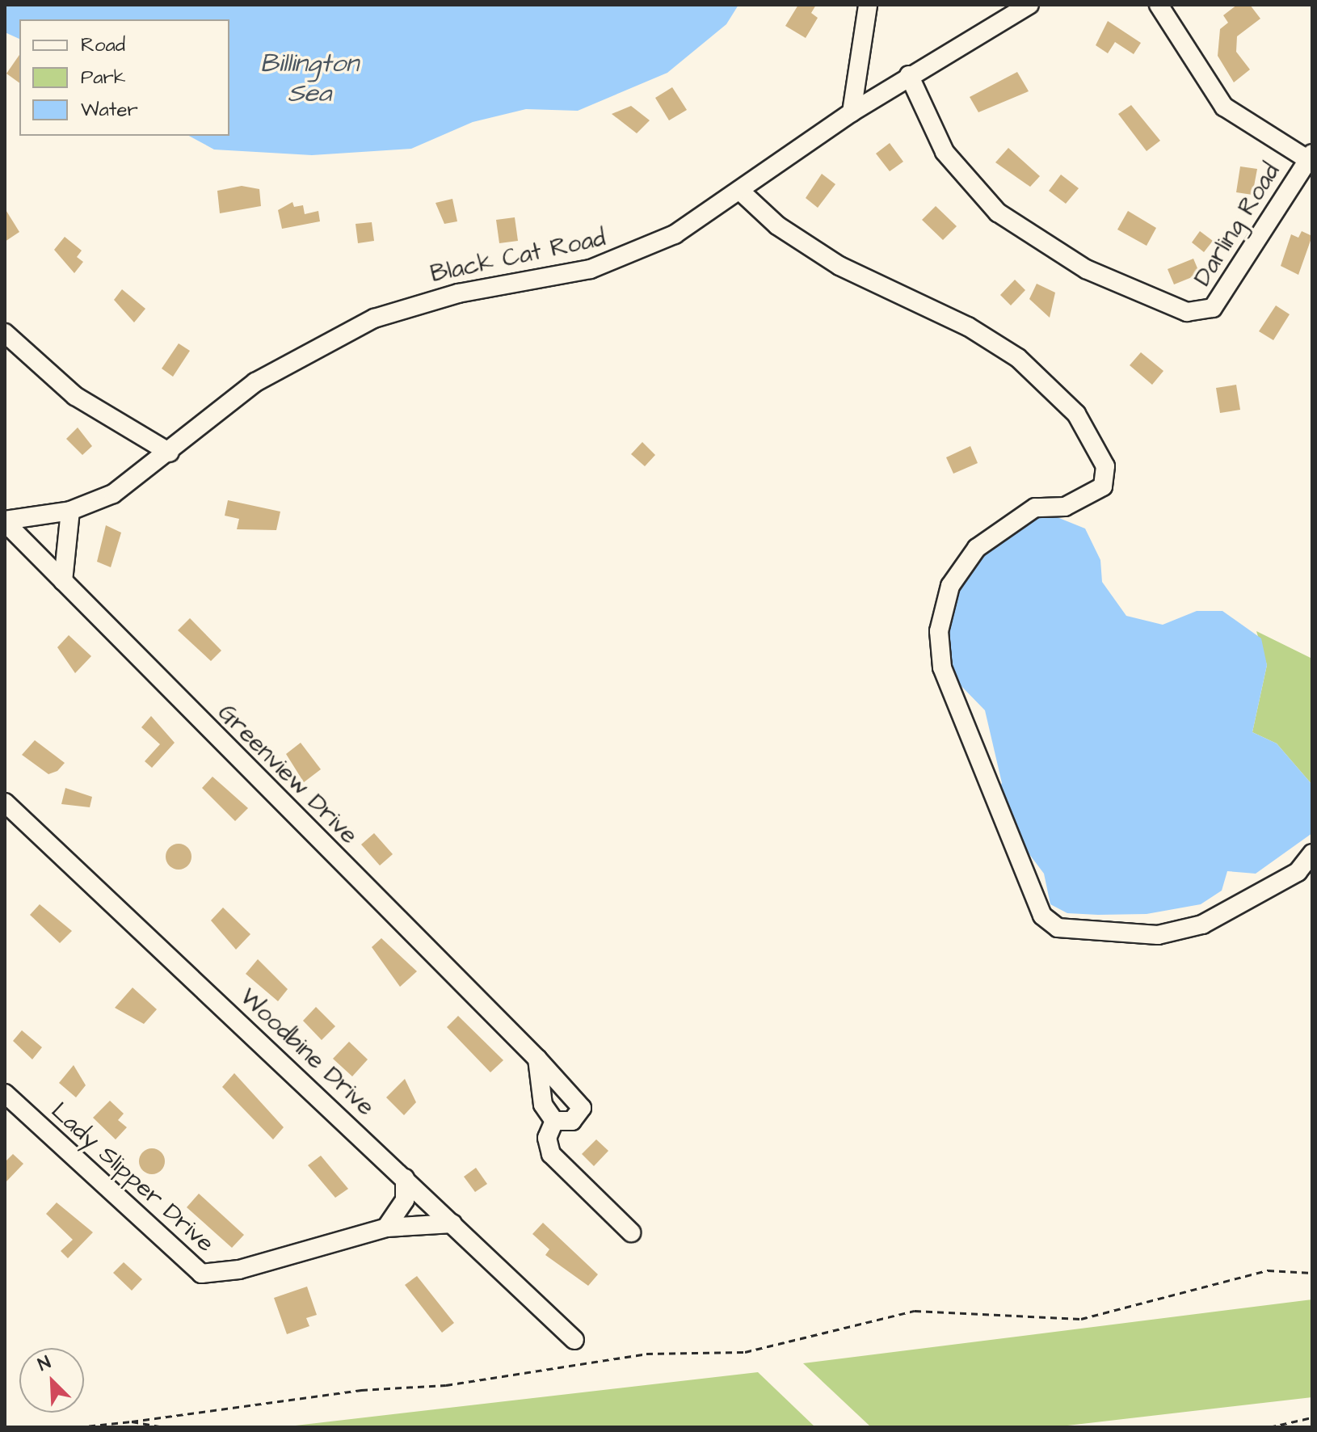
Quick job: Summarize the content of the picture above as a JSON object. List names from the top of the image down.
{
  "streets": {
    "street": [
      "Darling Road",
      "Black Cat Road",
      "Greenview Drive",
      "Woodbine Drive",
      "Lady Slipper Drive"
    ]
  },
  "crossings": [
    ["Darling Road", "Black Cat Road"],
    ["Black Cat Road", "Greenview Drive"],
    ["Woodbine Drive", "Lady Slipper Drive"]
  ],
  "water": ["Billington Sea"],
  "legend": ["Road", "Park", "Water"],
  "north": "top left"
}
